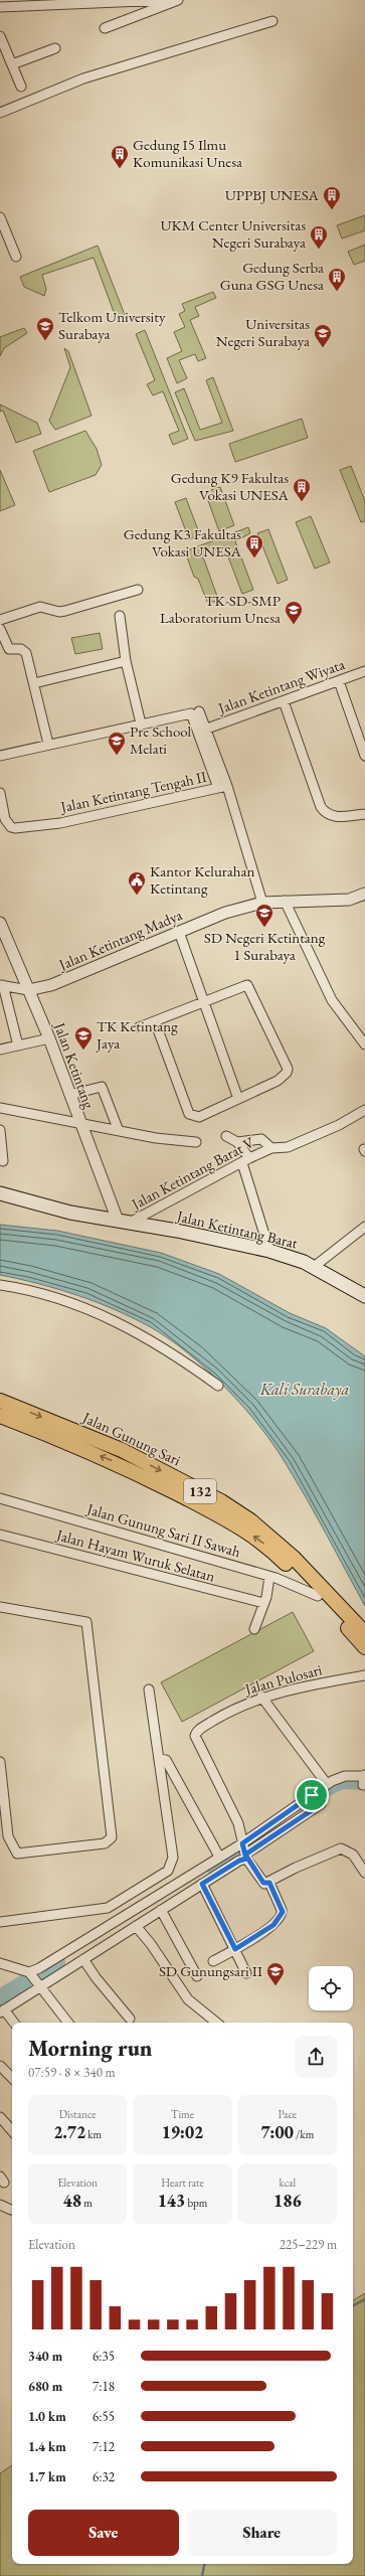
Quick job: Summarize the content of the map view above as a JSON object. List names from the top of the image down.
{
  "streets": {
    "main road": ["Jalan Ketintang Barat", "Jalan Gunung Sari", "132"],
    "street": [
      "Jalan Ketintang Wiyata",
      "Jalan Ketintang Tengah II",
      "Jalan Ketintang Madya",
      "Jalan Ketintang",
      "Jalan Ketintang Barat V",
      "Jalan Gunung Sari II Sawah",
      "Jalan Hayam Wuruk Selatan",
      "Jalan Pulosari"
    ]
  },
  "crossings": [
    ["Jalan Ketintang Madya", "Jalan Ketintang"],
    ["Jalan Ketintang", "Jalan Ketintang Barat V"],
    ["Jalan Ketintang", "Jalan Ketintang Barat"],
    ["Jalan Ketintang Barat V", "Jalan Ketintang Barat"],
    ["Jalan Gunung Sari", "Jalan Gunung Sari II Sawah"]
  ],
  "water": ["Kali Surabaya"],
  "places": {
    "building": [
      "Gedung I5 Ilmu Komunikasi Unesa",
      "UPPBJ UNESA",
      "UKM Center Universitas Negeri Surabaya",
      "Gedung Serba Guna GSG Unesa",
      "Gedung K9 Fakultas Vokasi UNESA",
      "Gedung K3 Fakultas Vokasi UNESA"
    ],
    "school or university": [
      "Telkom University Surabaya",
      "Universitas Negeri Surabaya",
      "TK-SD-SMP Laboratorium Unesa",
      "Pre School Melati",
      "SD Negeri Ketintang 1 Surabaya",
      "TK Ketintang Jaya",
      "SD Gunungsari II"
    ],
    "public building": ["Kantor Kelurahan Ketintang"]
  },
  "page": {
    "heading": ["Morning run", "07:59 · 8 × 340 m"],
    "stats": [
      ["Distance", "2.72 km"],
      ["Time", "19:02"],
      ["Pace", "7:00 /km"],
      ["Elevation", "48 m"],
      ["Heart rate", "143 bpm"],
      ["kcal", "186"]
    ],
    "chart": ["Elevation", "225–229 m"],
    "list": [
      {
        "name": "340 m",
        "note": "6:35"
      },
      {
        "name": "680 m",
        "note": "7:18"
      },
      {
        "name": "1.0 km",
        "note": "6:55"
      },
      {
        "name": "1.4 km",
        "note": "7:12"
      },
      {
        "name": "1.7 km",
        "note": "6:32"
      }
    ],
    "buttons": ["Save", "Share"]
  }
}
